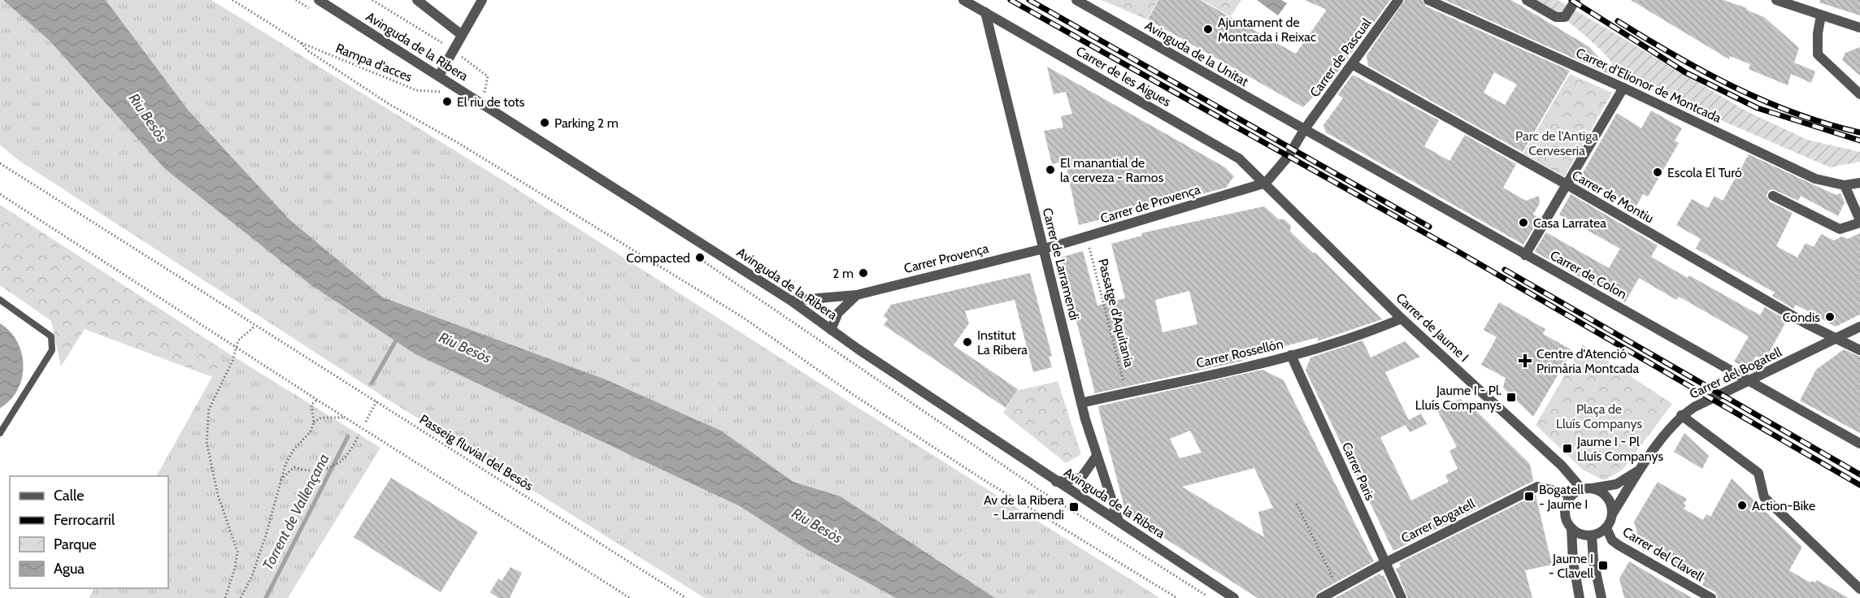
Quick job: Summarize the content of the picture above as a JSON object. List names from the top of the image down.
{
  "streets": {
    "street": [
      "Avinguda de la Ribera",
      "Avinguda de la Unitat",
      "Carrer de Pascual",
      "Carrer de les Aigues",
      "Carrer d'Elionor de Montcada",
      "Carrer de Montiu",
      "Carrer de Provença",
      "Carrer Provença",
      "Carrer de Larramendi",
      "Carrer de Colon",
      "Carrer de Jaume I",
      "Carrer Rossellón",
      "Carrer del Bogatell",
      "Carrer Paris",
      "Carrer Bogatell",
      "Carrer del Clavell"
    ],
    "path": ["Rampa d'acces", "Passatge d'Aquitania", "Passeig fluvial del Besòs"]
  },
  "crossings": [
    ["Avinguda de la Ribera", "Carrer Provença"],
    ["Avinguda de la Ribera", "Carrer de Larramendi"],
    ["Avinguda de la Unitat", "Carrer de Pascual"],
    ["Avinguda de la Unitat", "Carrer de Colon"],
    ["Carrer de Pascual", "Carrer de les Aigues"],
    ["Carrer de Pascual", "Carrer de Montiu"],
    ["Carrer de Pascual", "Carrer de Provença"],
    ["Carrer de Pascual", "Carrer de Colon"],
    ["Carrer de Pascual", "Carrer de Jaume I"],
    ["Carrer de les Aigues", "Carrer de Provença"],
    ["Carrer de les Aigues", "Carrer de Larramendi"],
    ["Carrer de les Aigues", "Carrer de Jaume I"],
    ["Carrer de Montiu", "Carrer del Bogatell"],
    ["Carrer de Provença", "Carrer Provença"],
    ["Carrer de Provença", "Carrer de Larramendi"],
    ["Carrer de Provença", "Passatge d'Aquitania"],
    ["Carrer de Provença", "Carrer de Jaume I"],
    ["Carrer Provença", "Carrer de Larramendi"],
    ["Carrer de Larramendi", "Carrer Rossellón"],
    ["Carrer de Colon", "Carrer del Bogatell"],
    ["Passatge d'Aquitania", "Carrer Rossellón"],
    ["Carrer de Jaume I", "Carrer Rossellón"],
    ["Carrer de Jaume I", "Carrer del Bogatell"],
    ["Carrer de Jaume I", "Carrer Bogatell"],
    ["Carrer de Jaume I", "Carrer del Clavell"],
    ["Carrer Rossellón", "Carrer Paris"],
    ["Carrer del Bogatell", "Carrer Bogatell"],
    ["Carrer del Bogatell", "Carrer del Clavell"],
    ["Carrer Paris", "Carrer Bogatell"],
    ["Carrer Bogatell", "Carrer del Clavell"]
  ],
  "water": ["Riu Besòs", "Torrent de Vallençana"],
  "parks": ["Parc de l'Antiga Cerveseria", "Plaça de Lluís Companys"],
  "places": {
    "other": [
      "Ajuntament de Montcada i Reixac",
      "El riu de tots",
      "Parking 2 m",
      "El manantial de la cerveza - Ramos",
      "Escola El Turó",
      "Casa Larratea",
      "Compacted",
      "2 m",
      "Condis",
      "Institut La Ribera",
      "Action-Bike"
    ],
    "health": ["Centre d'Atenció Primària Montcada"],
    "transit": [
      "Jaume I - Pl. Lluís Companys",
      "Jaume I - Pl Lluís Companys",
      "Bogatell - Jaume I",
      "Av de la Ribera - Larramendi",
      "Jaume I - Clavell"
    ]
  },
  "legend": [
    "Calle",
    "Ferrocarril",
    "Parque",
    "Agua"
  ]
}
